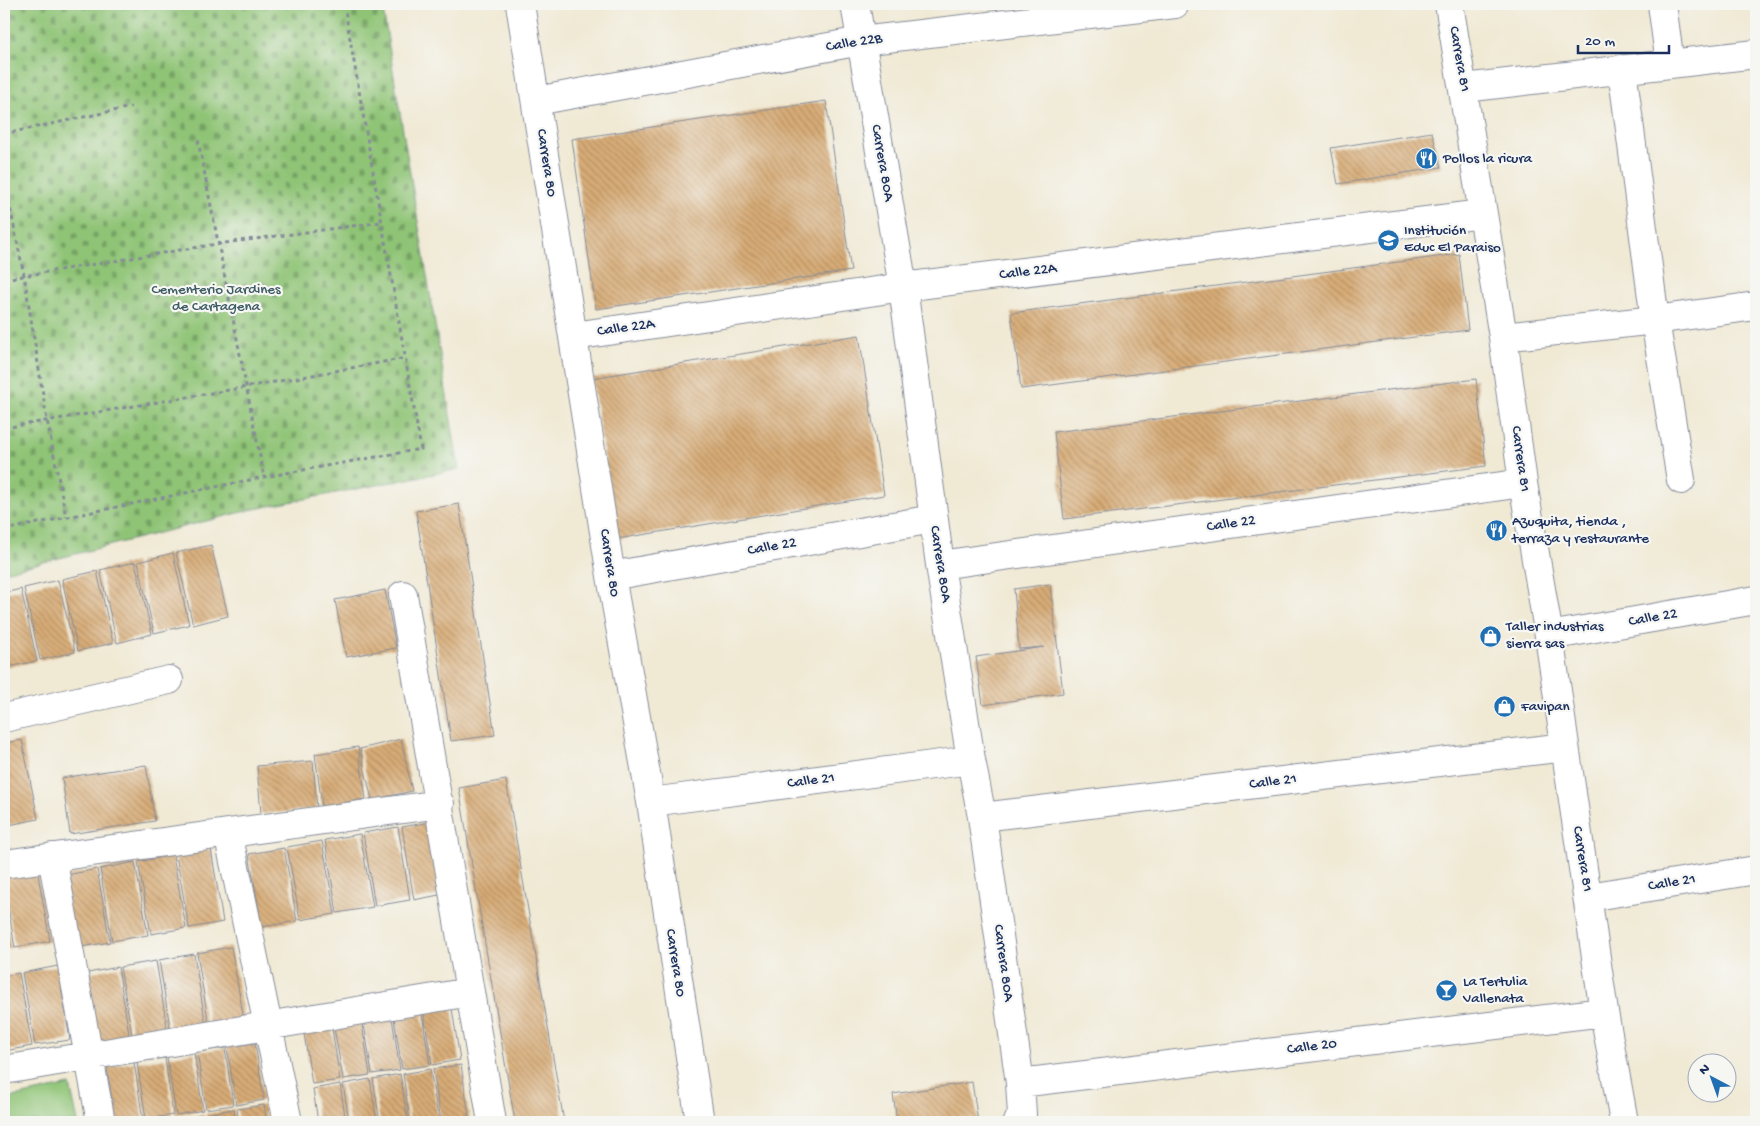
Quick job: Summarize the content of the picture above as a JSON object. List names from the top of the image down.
{
  "streets": {
    "street": [
      "Calle 22B",
      "Carrera 81",
      "Carrera 80",
      "Carrera 80A",
      "Calle 22A",
      "Calle 22",
      "Calle 21",
      "Calle 20"
    ]
  },
  "crossings": [
    ["Calle 22B", "Carrera 80"],
    ["Calle 22B", "Carrera 80A"],
    ["Carrera 81", "Calle 22A"],
    ["Carrera 81", "Calle 22"],
    ["Carrera 81", "Calle 21"],
    ["Carrera 81", "Calle 20"],
    ["Carrera 80", "Calle 22A"],
    ["Carrera 80", "Calle 22"],
    ["Carrera 80", "Calle 21"],
    ["Carrera 80A", "Calle 22A"],
    ["Carrera 80A", "Calle 22"],
    ["Carrera 80A", "Calle 21"],
    ["Carrera 80A", "Calle 20"]
  ],
  "parks": ["Cementerio Jardines de Cartagena"],
  "places": {
    "restaurant": ["Pollos la ricura", "Azuquita, tienda , terraza y restaurante"],
    "school or university": ["Institución Educ El Paraiso"],
    "shop": ["Taller industrias sierra sas", "Favipan"],
    "bar": ["La Tertulia Vallenata"]
  },
  "scale_bar": "20 m",
  "north": "top left"
}
